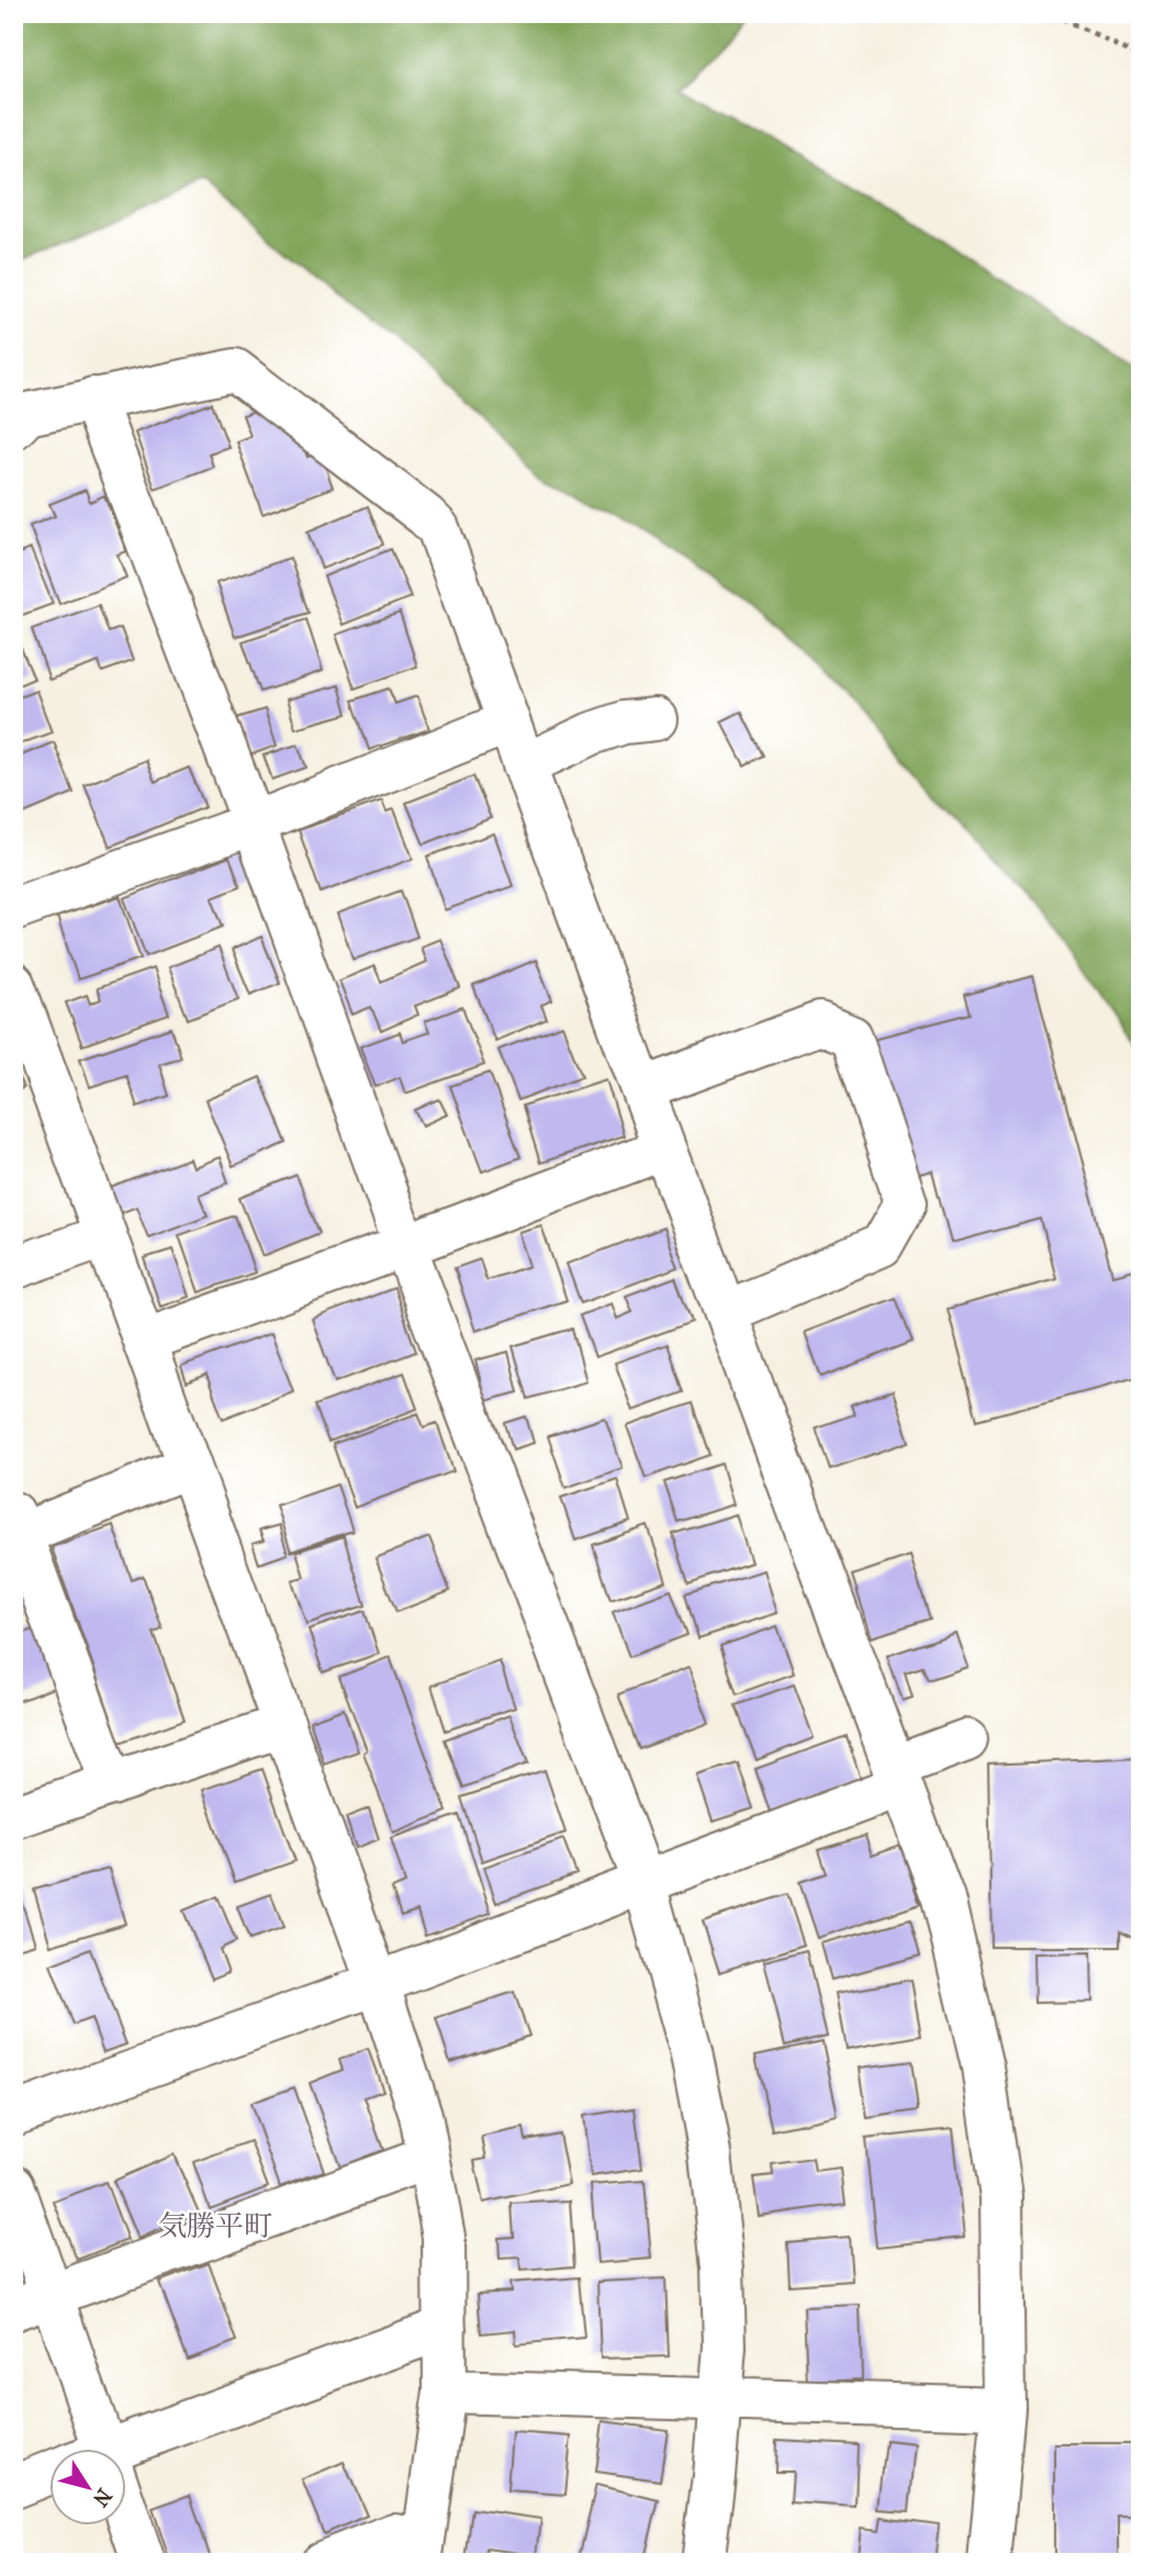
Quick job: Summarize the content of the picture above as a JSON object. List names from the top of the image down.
{
  "districts": ["気勝平町"],
  "north": "bottom right"
}
